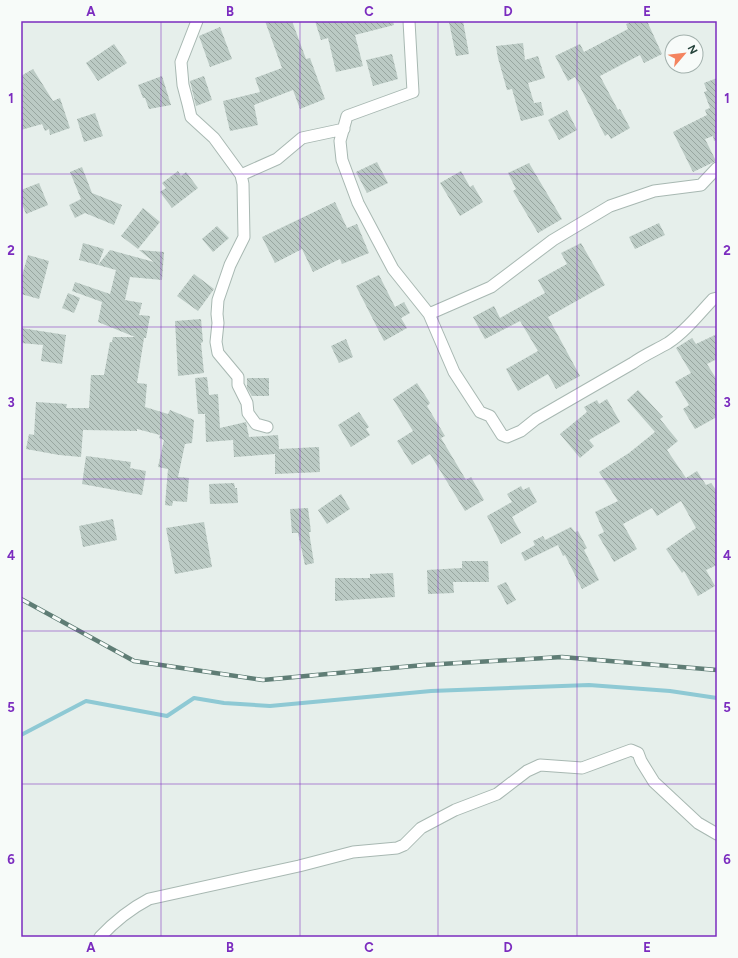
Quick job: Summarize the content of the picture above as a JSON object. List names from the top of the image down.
{
  "north": "top right",
  "grid": {
    "columns": [
      "A",
      "B",
      "C",
      "D",
      "E"
    ],
    "rows": [
      "1",
      "2",
      "3",
      "4",
      "5",
      "6"
    ]
  }
}
